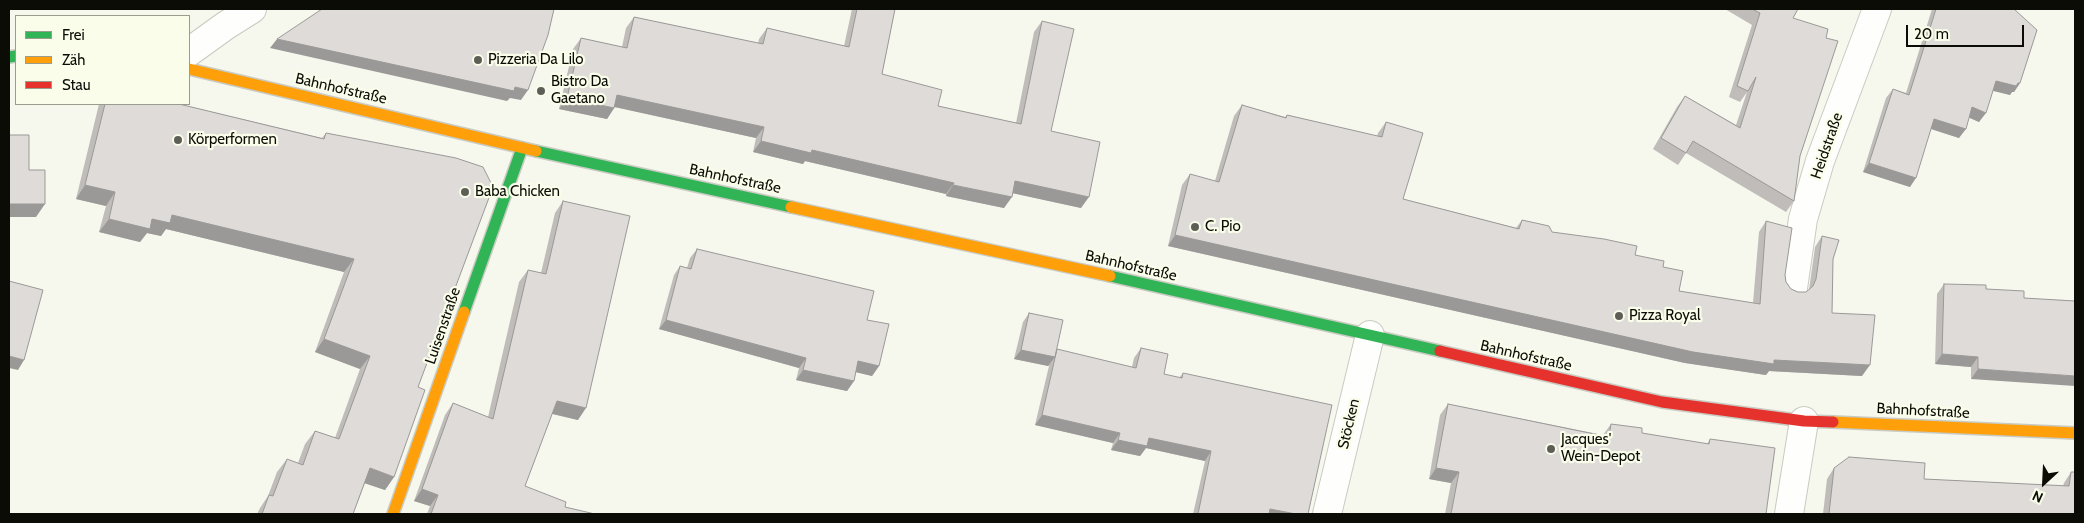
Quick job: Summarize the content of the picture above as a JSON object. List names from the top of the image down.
{
  "streets": {
    "main road": ["Bahnhofstraße", "Luisenstraße"],
    "street": ["Heidstraße", "Stöcken"]
  },
  "crossings": [
    ["Bahnhofstraße", "Luisenstraße"],
    ["Bahnhofstraße", "Stöcken"]
  ],
  "places": [
    "Pizzeria Da Lilo",
    "Bistro Da Gaetano",
    "Körperformen",
    "Baba Chicken",
    "C. Pio",
    "Pizza Royal",
    "Jacques' Wein-Depot"
  ],
  "legend": ["Frei", "Zäh", "Stau"],
  "scale_bar": "20 m",
  "north": "bottom left"
}
